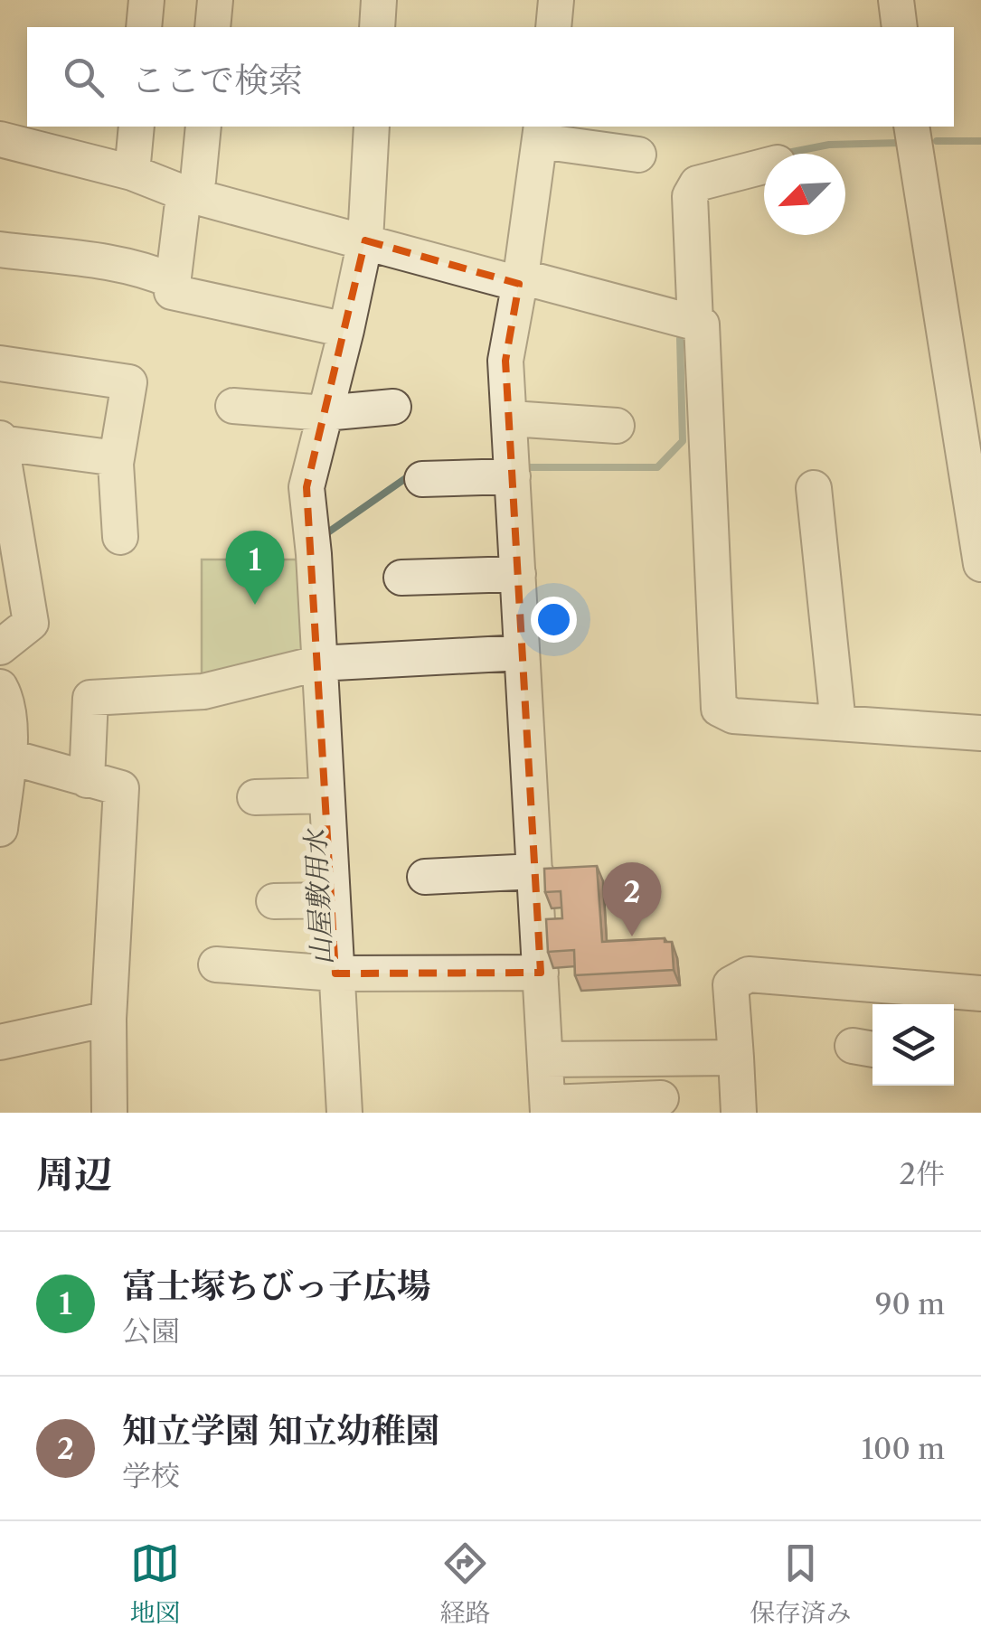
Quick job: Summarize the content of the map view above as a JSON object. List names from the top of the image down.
{
  "water": ["山屋敷用水"],
  "north": "bottom left",
  "page": {
    "search": "ここで検索",
    "pins": ["1", "2"],
    "heading": ["周辺", "2件"],
    "list": [
      {
        "mark": "1",
        "name": "富士塚ちびっ子広場",
        "note": "公園",
        "value": "90 m"
      },
      {
        "mark": "2",
        "name": "知立学園 知立幼稚園",
        "note": "学校",
        "value": "100 m"
      }
    ],
    "nav": ["地図", "経路", "保存済み"]
  }
}
